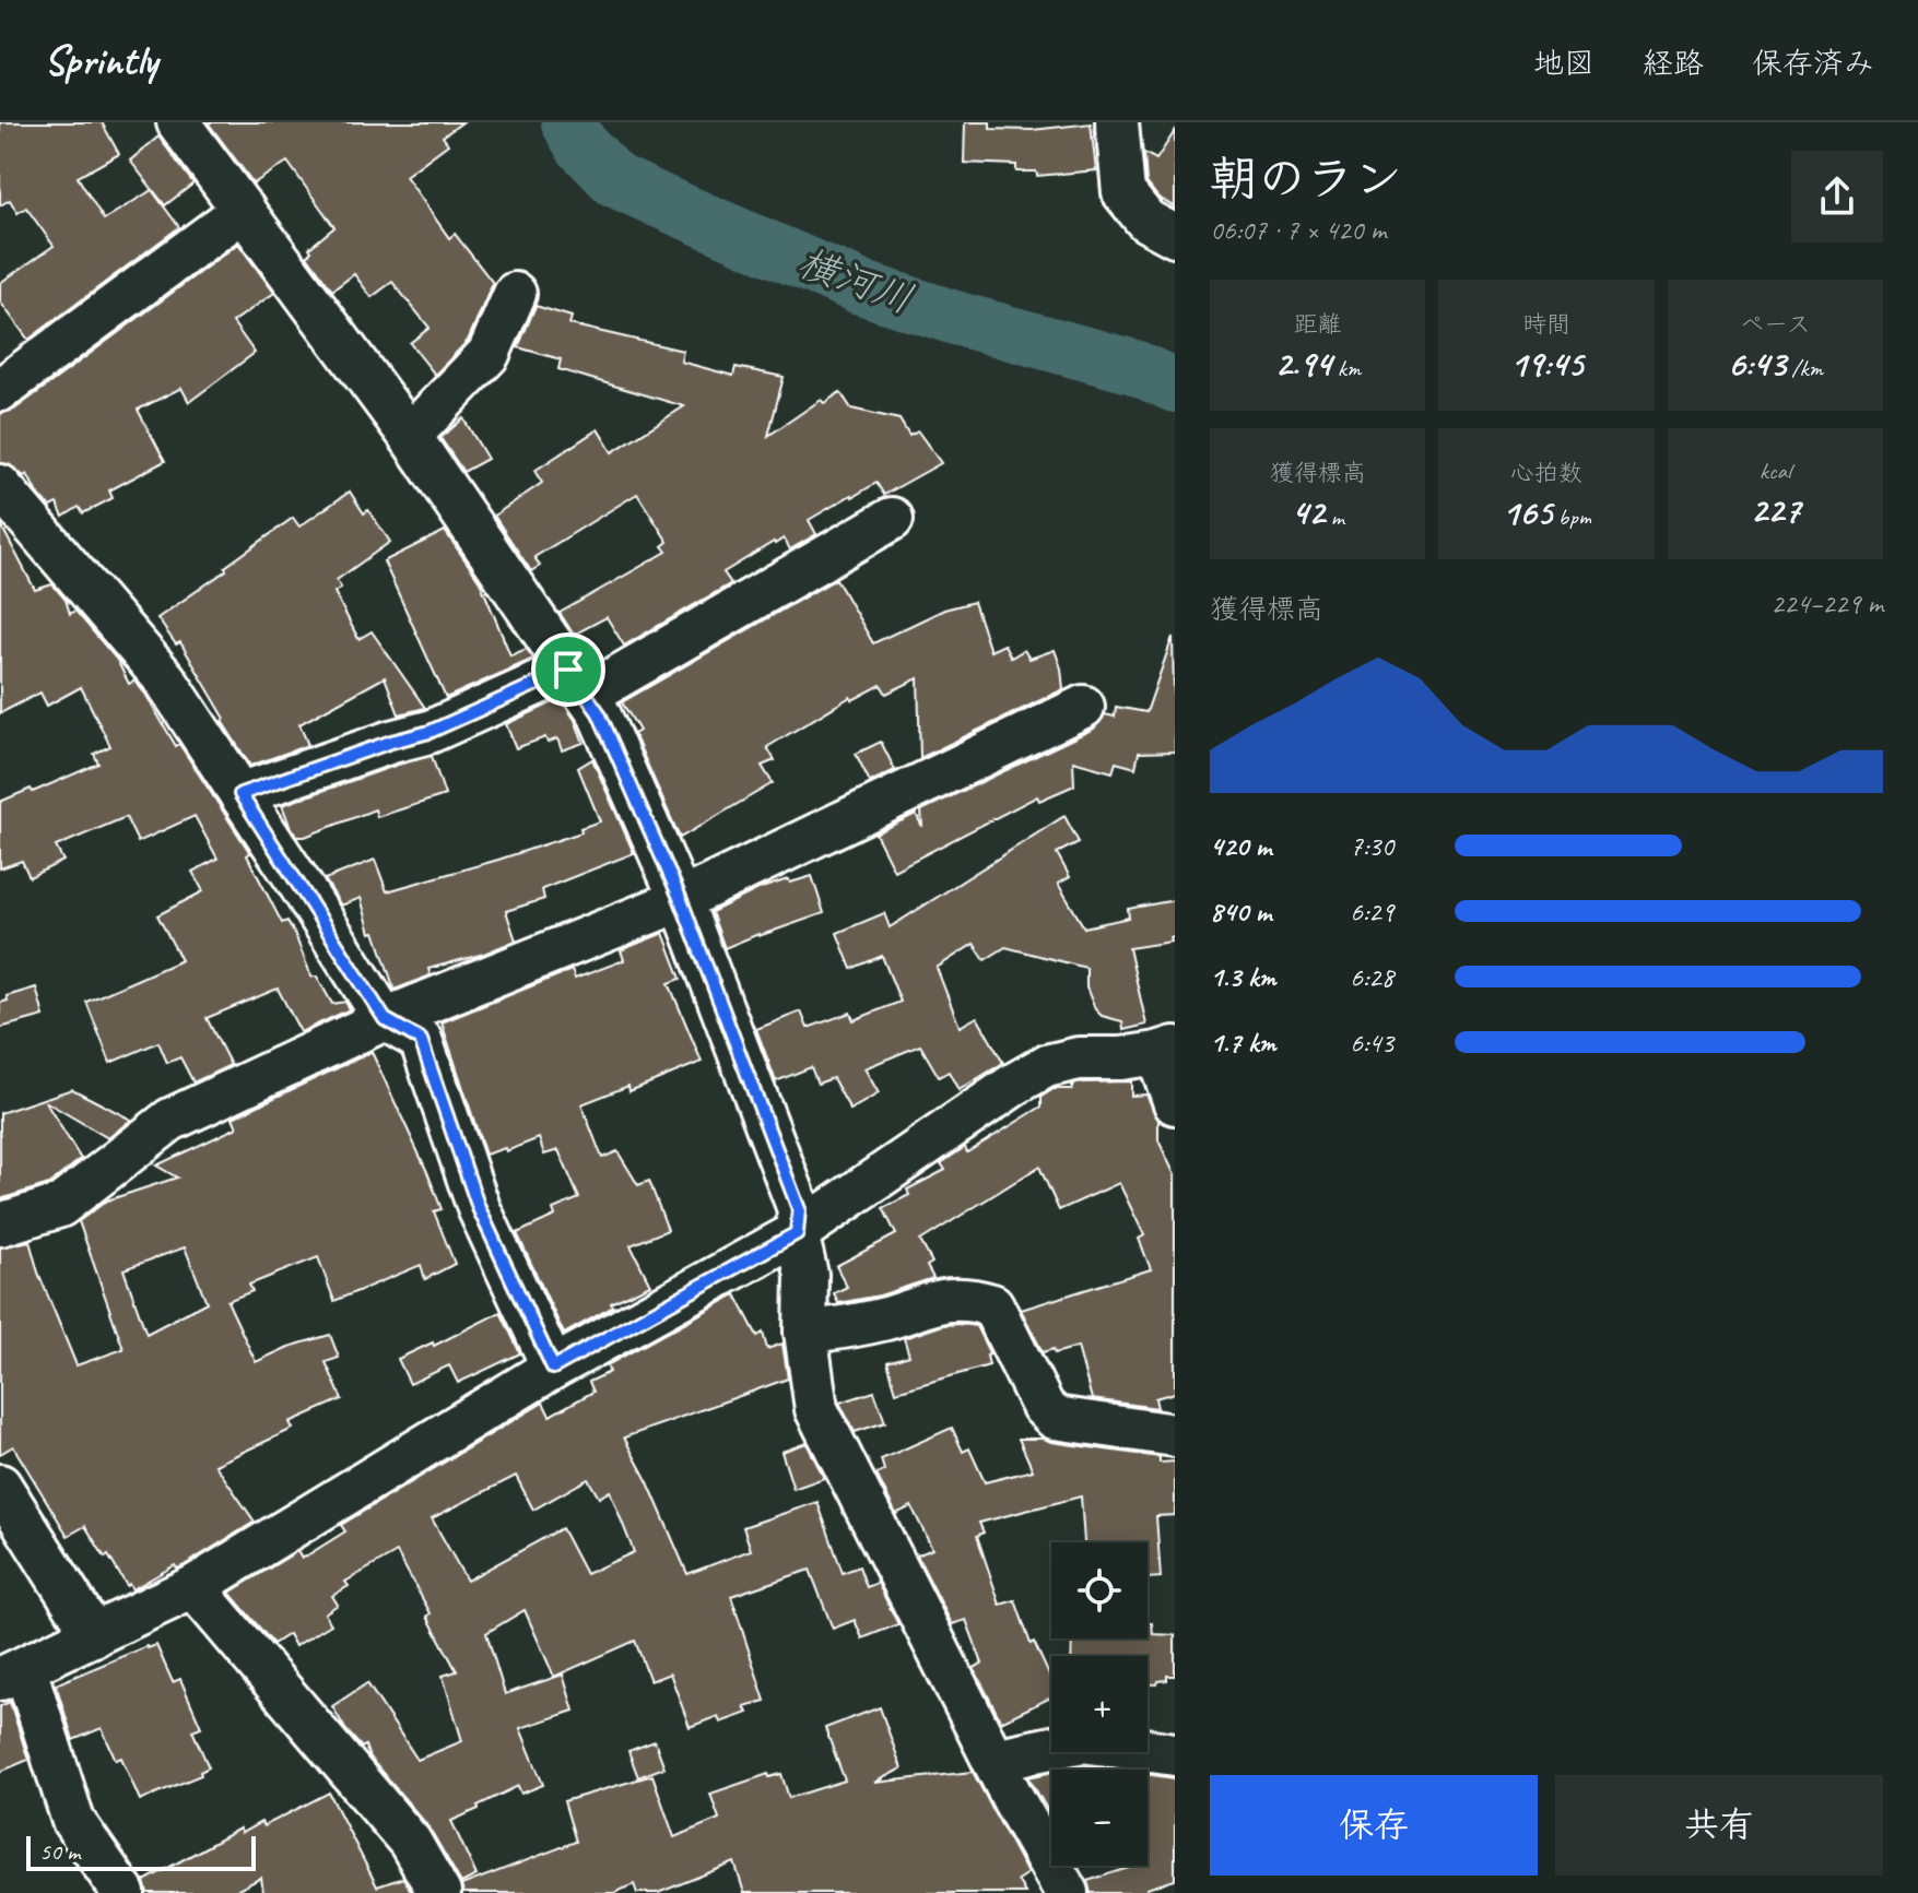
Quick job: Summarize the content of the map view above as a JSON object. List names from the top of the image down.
{
  "water": ["横河川"],
  "scale_bar": "50 m",
  "page": {
    "header": "Sprintly",
    "nav": ["地図", "経路", "保存済み"],
    "heading": ["朝のラン", "06:07 · 7 × 420 m"],
    "stats": [
      ["距離", "2.94 km"],
      ["時間", "19:45"],
      ["ペース", "6:43 /km"],
      ["獲得標高", "42 m"],
      ["心拍数", "165 bpm"],
      ["kcal", "227"]
    ],
    "chart": ["獲得標高", "224–229 m"],
    "list": [
      {
        "name": "420 m",
        "note": "7:30"
      },
      {
        "name": "840 m",
        "note": "6:29"
      },
      {
        "name": "1.3 km",
        "note": "6:28"
      },
      {
        "name": "1.7 km",
        "note": "6:43"
      }
    ],
    "map_buttons": ["+", "−"],
    "buttons": ["保存", "共有"],
    "scale": "50 m"
  }
}
